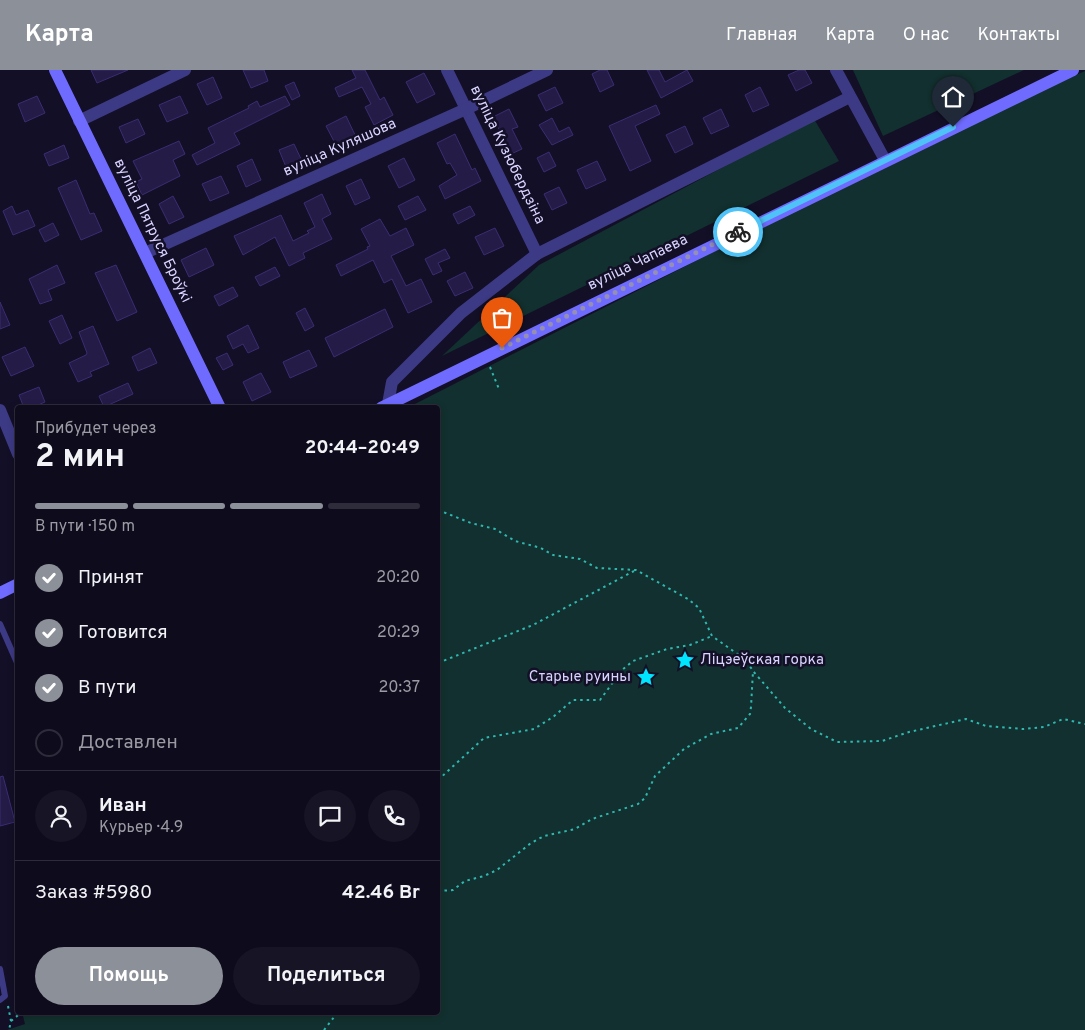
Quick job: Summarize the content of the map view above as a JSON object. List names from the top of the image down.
{
  "streets": {
    "main road": ["вуліца Пятруся Броўкі", "вуліца Чапаева"],
    "street": ["вуліца Куляшова", "вуліца Кузюбердзіна"]
  },
  "crossings": [
    ["вуліца Куляшова", "вуліца Кузюбердзіна"],
    ["вуліца Куляшова", "вуліца Пятруся Броўкі"]
  ],
  "places": {
    "place": ["Ліцэеўская горка", "Старые руины"]
  },
  "page": {
    "header": "Карта",
    "nav": [
      "Главная",
      "Карта",
      "О нас",
      "Контакты"
    ],
    "heading": ["2 мин", "Прибудет через", "20:44–20:49"],
    "panel": [
      "Иван",
      "Курьер · 4.9",
      "Заказ #5980",
      "42.46 Br"
    ],
    "bar": "В пути · 150 m",
    "list": [
      ["Принят", "20:20"],
      ["Готовится", "20:29"],
      ["В пути", "20:37"],
      "Доставлен"
    ],
    "buttons": ["Помощь", "Поделиться"]
  }
}
